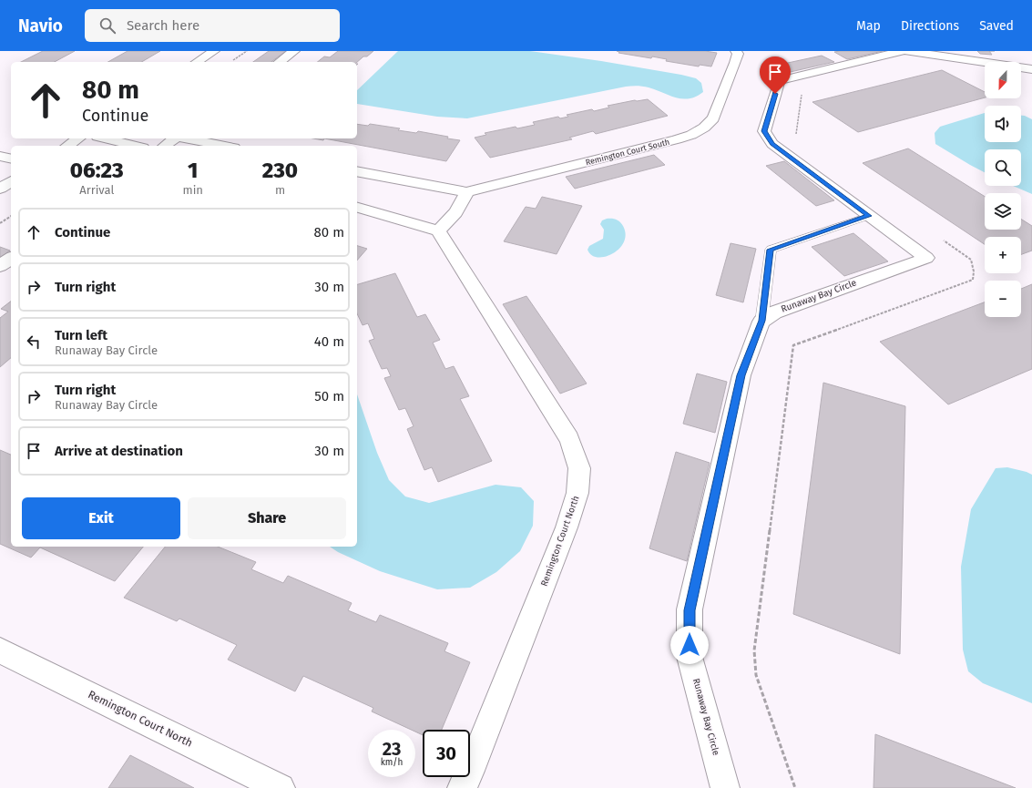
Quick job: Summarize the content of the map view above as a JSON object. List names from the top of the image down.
{
  "streets": {
    "street": ["Remington Court South", "Runaway Bay Circle", "Remington Court North"]
  },
  "north": "bottom",
  "page": {
    "header": "Navio",
    "search": "Search here",
    "nav": ["Map", "Directions", "Saved"],
    "map_buttons": ["+", "−"],
    "turn": ["80 m", "Continue"],
    "eta": [
      "06:23",
      "Arrival",
      "1",
      "min",
      "230",
      "m"
    ],
    "list": [
      {
        "name": "Continue",
        "value": "80 m"
      },
      {
        "name": "Turn right",
        "value": "30 m"
      },
      {
        "name": "Turn left",
        "note": "Runaway Bay Circle",
        "value": "40 m"
      },
      {
        "name": "Turn right",
        "note": "Runaway Bay Circle",
        "value": "50 m"
      },
      {
        "name": "Arrive at destination",
        "value": "30 m"
      }
    ],
    "buttons": ["Exit", "Share"],
    "speed": "23 km/h",
    "limit": "30"
  }
}
